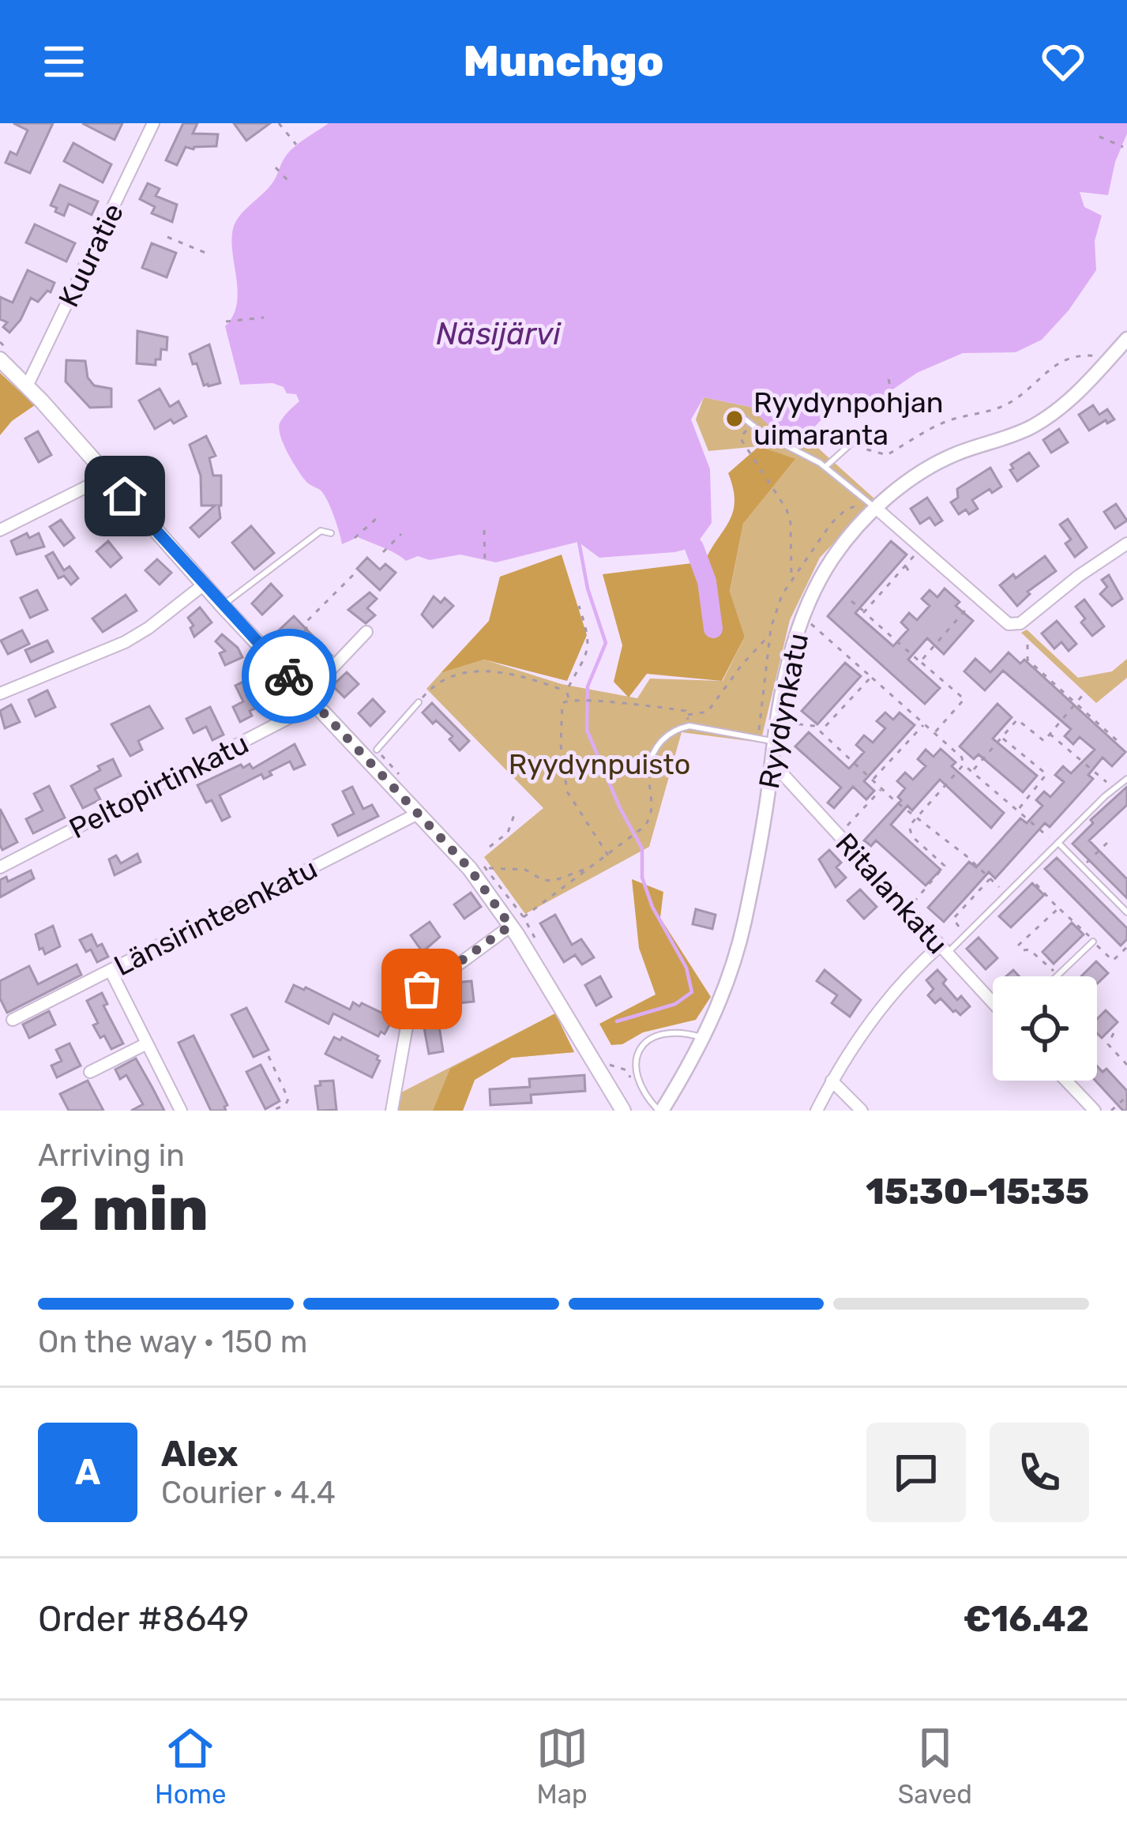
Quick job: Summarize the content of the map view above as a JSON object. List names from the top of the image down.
{
  "streets": {
    "street": [
      "Kuuratie",
      "Ryydynkatu",
      "Peltopirtinkatu",
      "Ritalankatu",
      "Länsirinteenkatu"
    ]
  },
  "crossings": [
    ["Ryydynkatu", "Ritalankatu"]
  ],
  "water": ["Näsijärvi"],
  "parks": ["Ryydynpuisto"],
  "places": ["Ryydynpohjan uimaranta"],
  "page": {
    "header": "Munchgo",
    "heading": ["2 min", "Arriving in", "15:30–15:35"],
    "panel": [
      "Alex",
      "Courier · 4.4",
      "Order #8649",
      "€16.42"
    ],
    "bar": "On the way · 150 m",
    "round": "A",
    "tabs": ["Home", "Map", "Saved"]
  }
}
